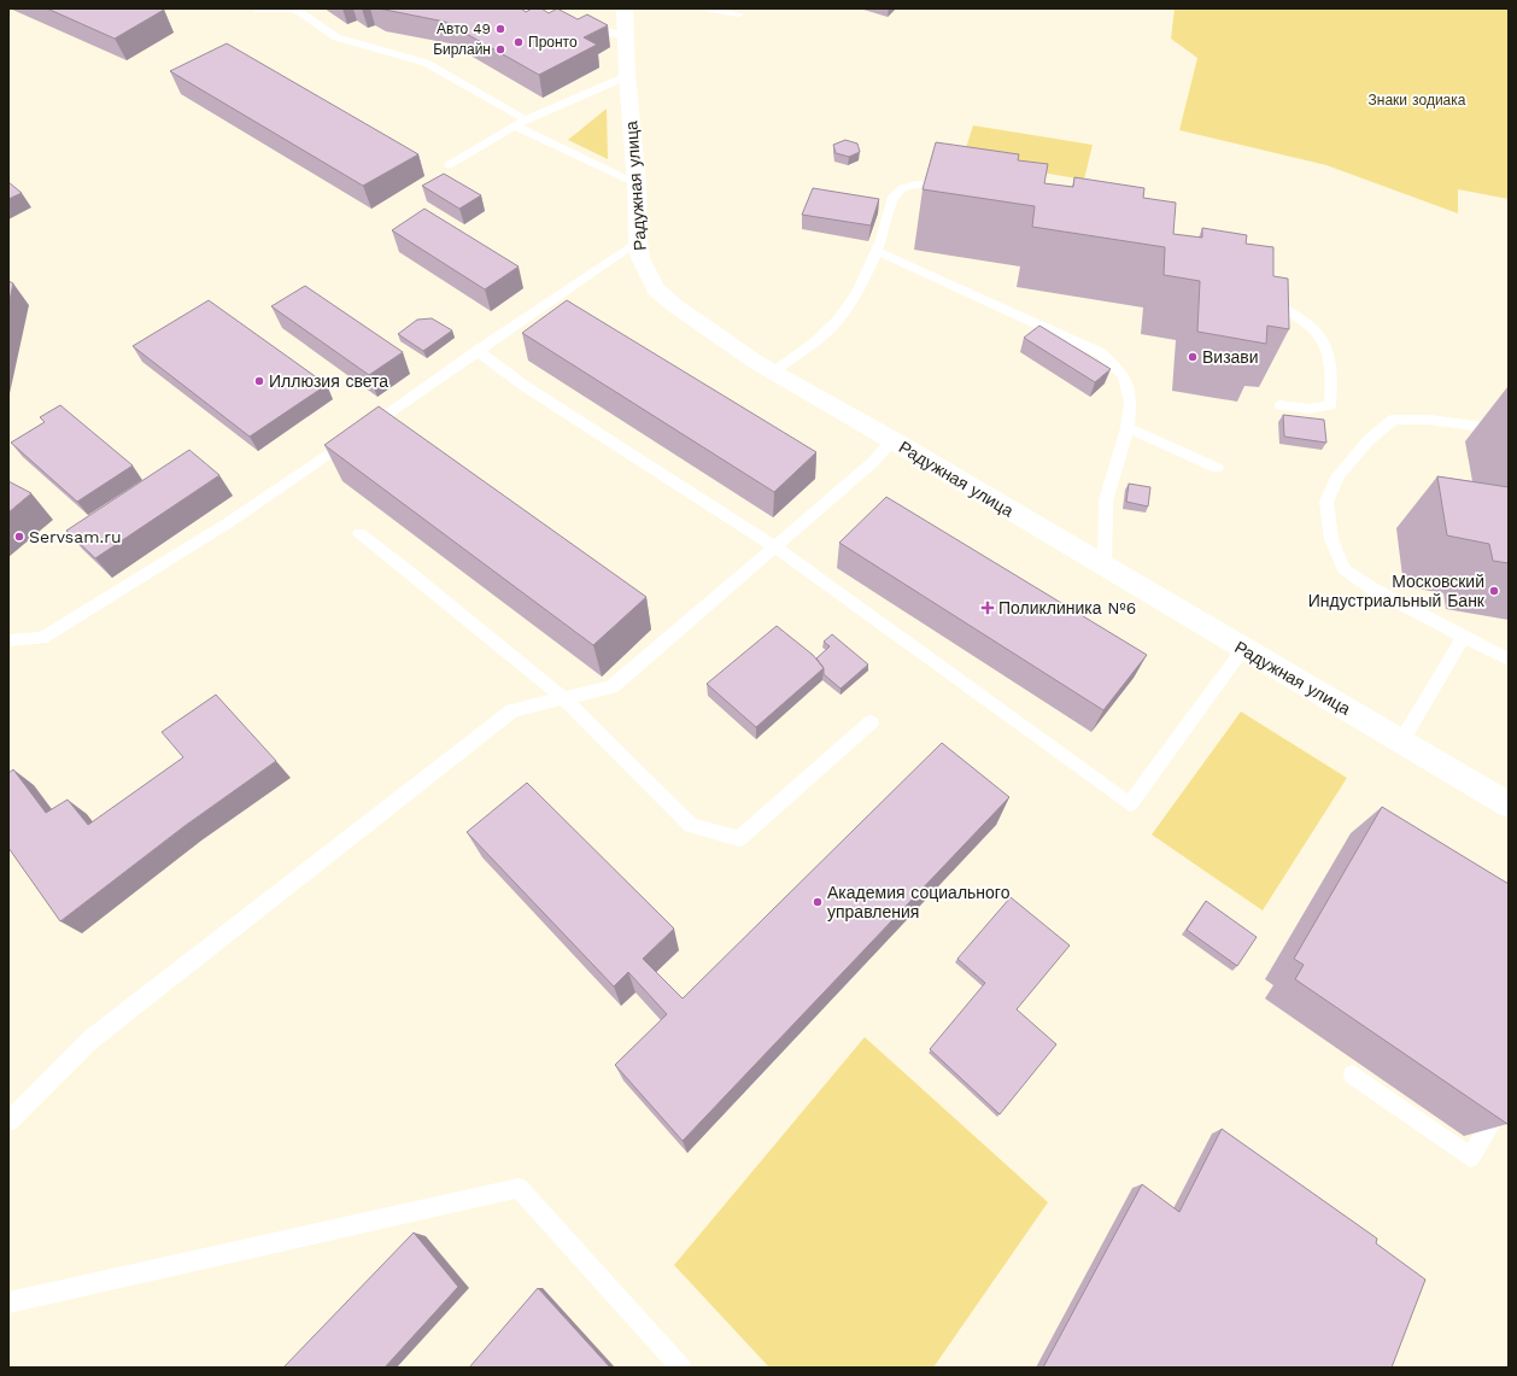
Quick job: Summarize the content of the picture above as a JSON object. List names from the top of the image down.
{
  "streets": {
    "street": ["Радужная улица"]
  },
  "parks": ["Знаки зодиака"],
  "places": {
    "other": [
      "Авто 49",
      "Пронто",
      "Бирлайн",
      "Визави",
      "Иллюзия света",
      "Servsam.ru",
      "Московский Индустриальный Банк",
      "Академия социального управления"
    ],
    "health": ["Поликлиника №6"]
  }
}
